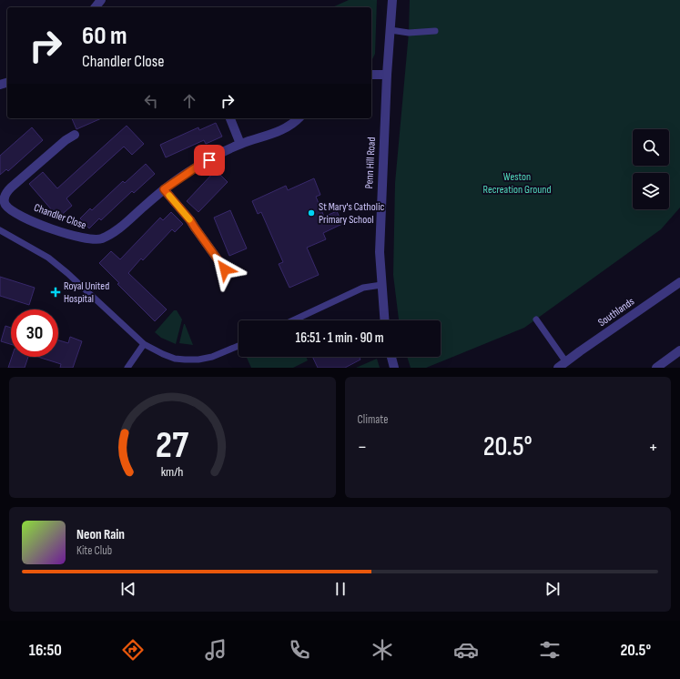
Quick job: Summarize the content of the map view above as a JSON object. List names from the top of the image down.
{
  "streets": {
    "street": ["Penn Hill Road", "Chandler Close", "Southlands"]
  },
  "parks": ["Weston Recreation Ground"],
  "places": {
    "other": ["St Mary's Catholic Primary School"],
    "health": ["Royal United Hospital"]
  },
  "page": {
    "turn": ["60 m", "Chandler Close"],
    "limit": "30",
    "trip": "16:51 · 1 min · 90 m",
    "tile": "Climate",
    "heat": ["−", "20.5°", "+"],
    "song": ["Neon Rain", "Kite Club"],
    "tabs": ["16:50", "20.5°"],
    "gauge": ["27", "km/h"]
  }
}
